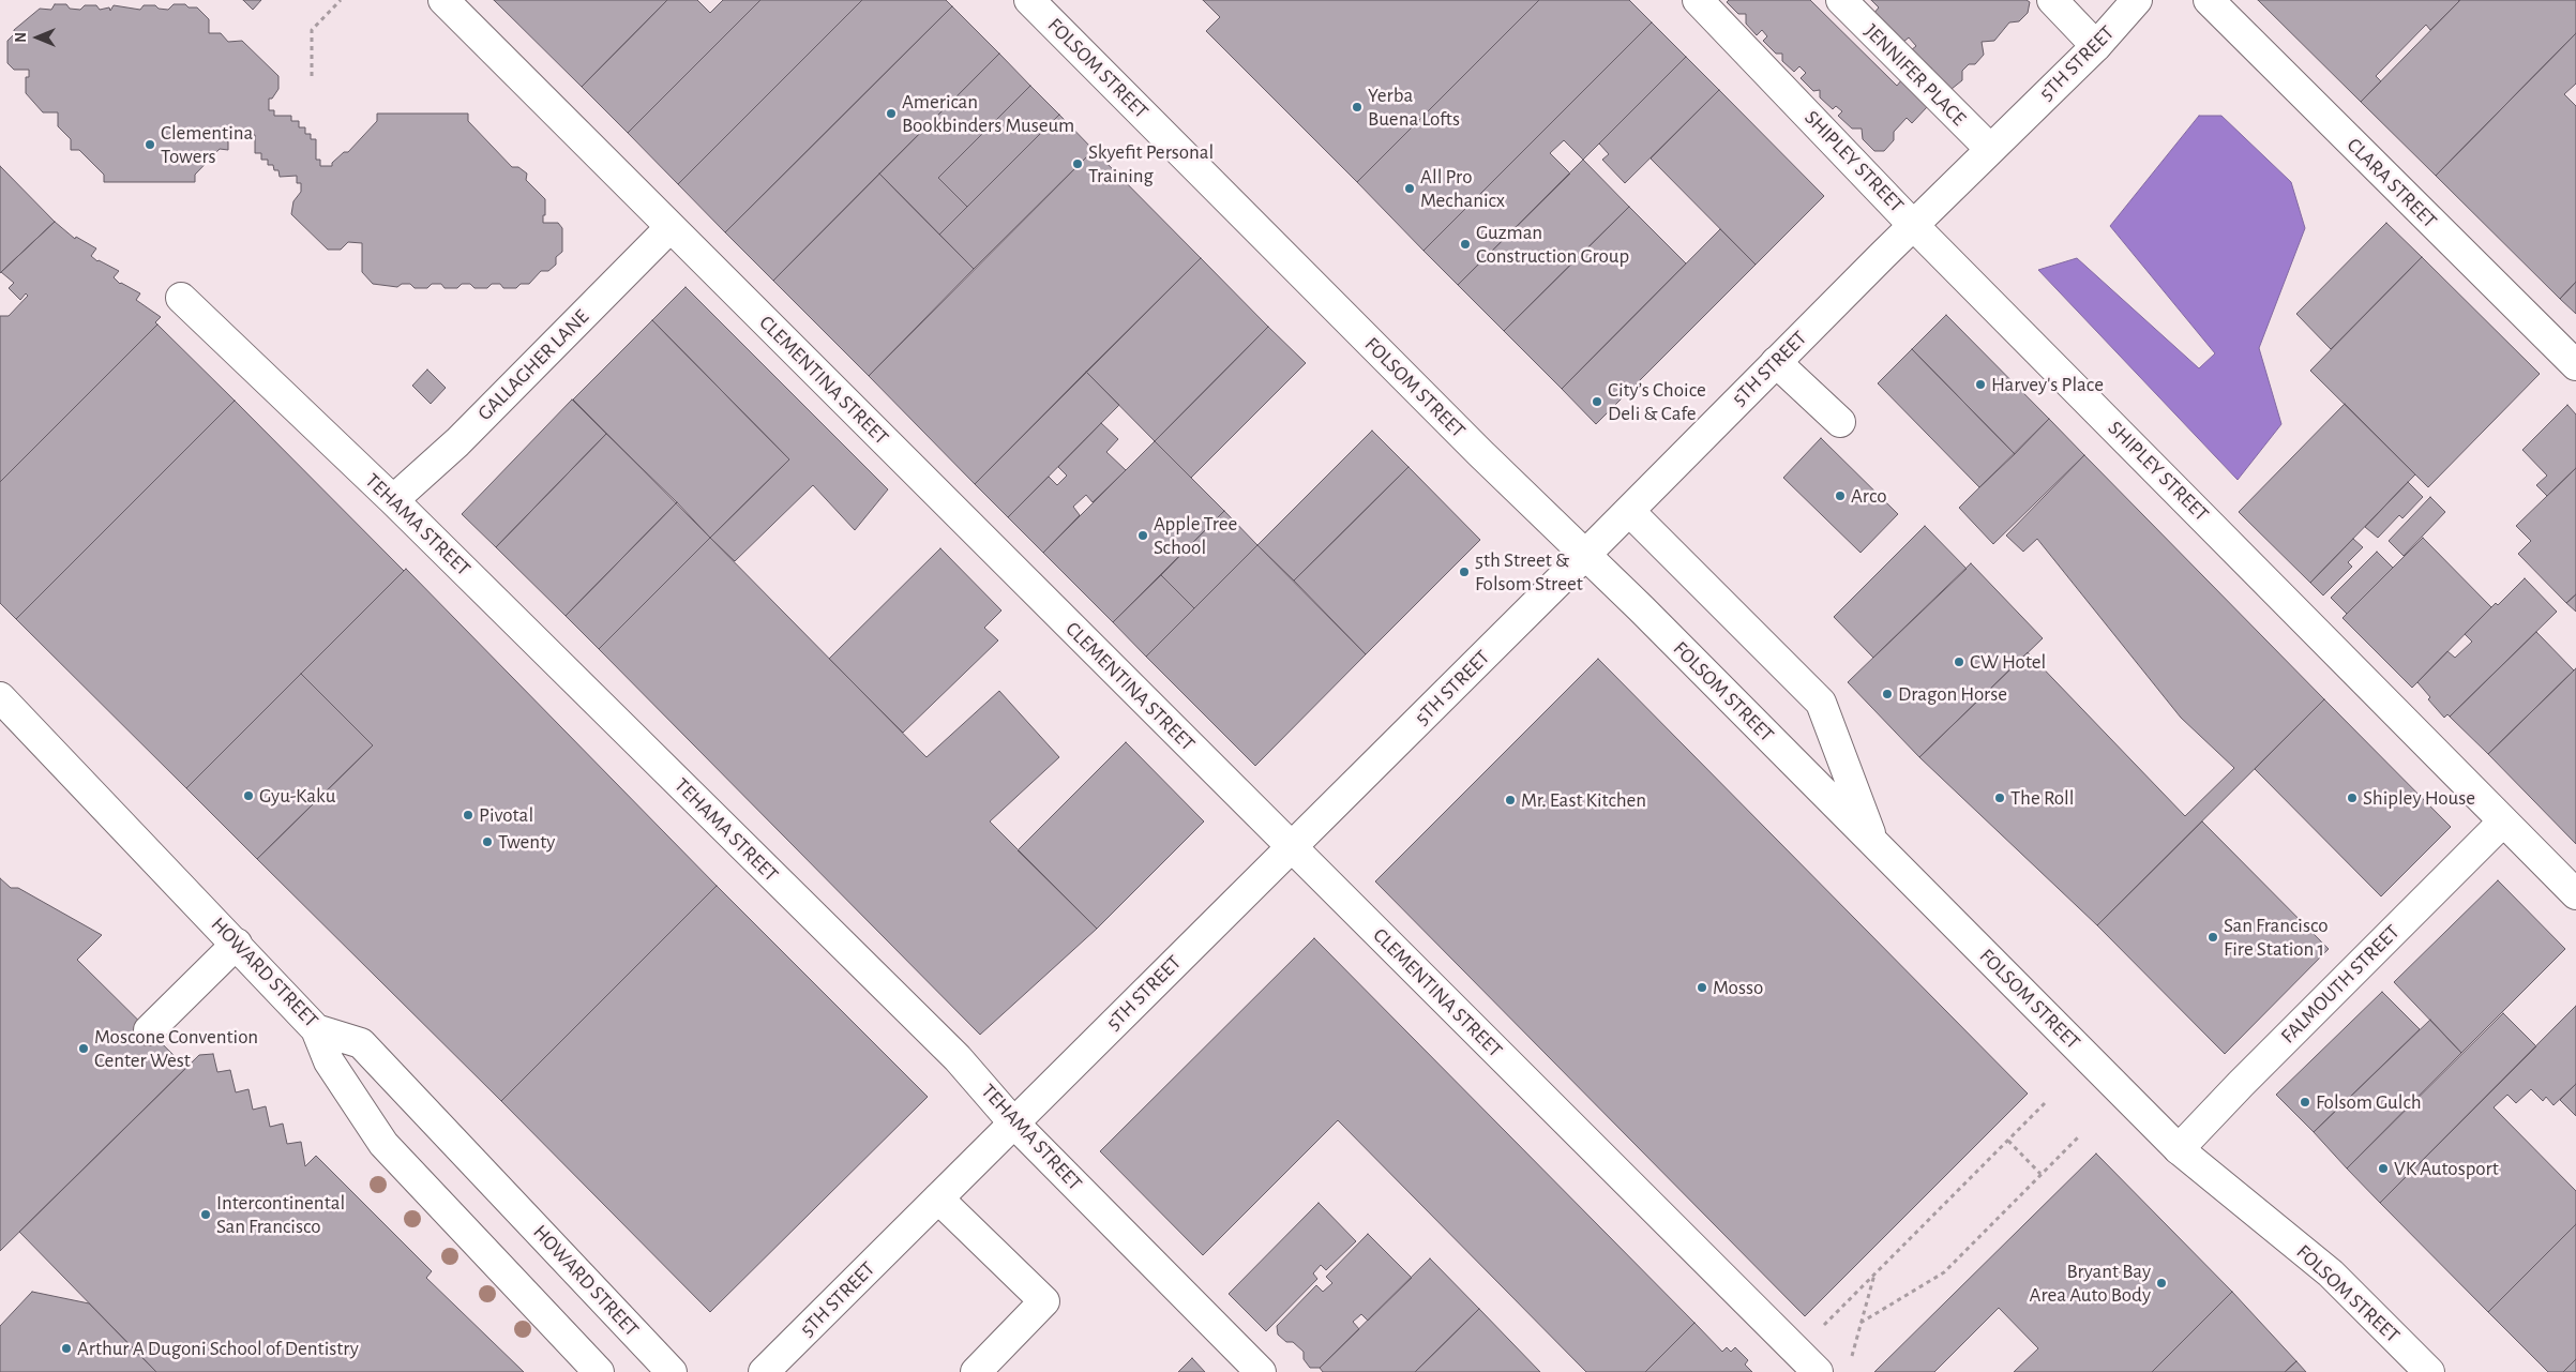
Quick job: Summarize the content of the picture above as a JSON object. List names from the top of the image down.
{
  "streets": {
    "street": [
      "5TH STREET",
      "FOLSOM STREET",
      "JENNIFER PLACE",
      "SHIPLEY STREET",
      "CLARA STREET",
      "GALLAGHER LANE",
      "CLEMENTINA STREET",
      "TEHAMA STREET",
      "HOWARD STREET",
      "FALMOUTH STREET"
    ]
  },
  "crossings": [
    ["5TH STREET", "FOLSOM STREET"],
    ["5TH STREET", "JENNIFER PLACE"],
    ["5TH STREET", "SHIPLEY STREET"],
    ["5TH STREET", "CLEMENTINA STREET"],
    ["5TH STREET", "TEHAMA STREET"],
    ["FOLSOM STREET", "FALMOUTH STREET"],
    ["SHIPLEY STREET", "FALMOUTH STREET"],
    ["GALLAGHER LANE", "CLEMENTINA STREET"],
    ["GALLAGHER LANE", "TEHAMA STREET"]
  ],
  "places": [
    "Yerba Buena Lofts",
    "American Bookbinders Museum",
    "Clementina Towers",
    "Skyefit Personal Training",
    "All Pro Mechanicx",
    "Guzman Construction Group",
    "Harvey's Place",
    "City’s Choice Deli & Cafe",
    "Arco",
    "Apple Tree School",
    "5th Street & Folsom Street",
    "CW Hotel",
    "Dragon Horse",
    "Gyu-Kaku",
    "The Roll",
    "Shipley House",
    "Mr. East Kitchen",
    "Pivotal",
    "Twenty",
    "San Francisco Fire Station 1",
    "Mosso",
    "Moscone Convention Center West",
    "Folsom Gulch",
    "VK Autosport",
    "Intercontinental San Francisco",
    "Bryant Bay Area Auto Body",
    "Arthur A Dugoni School of Dentistry"
  ],
  "north": "left"
}
